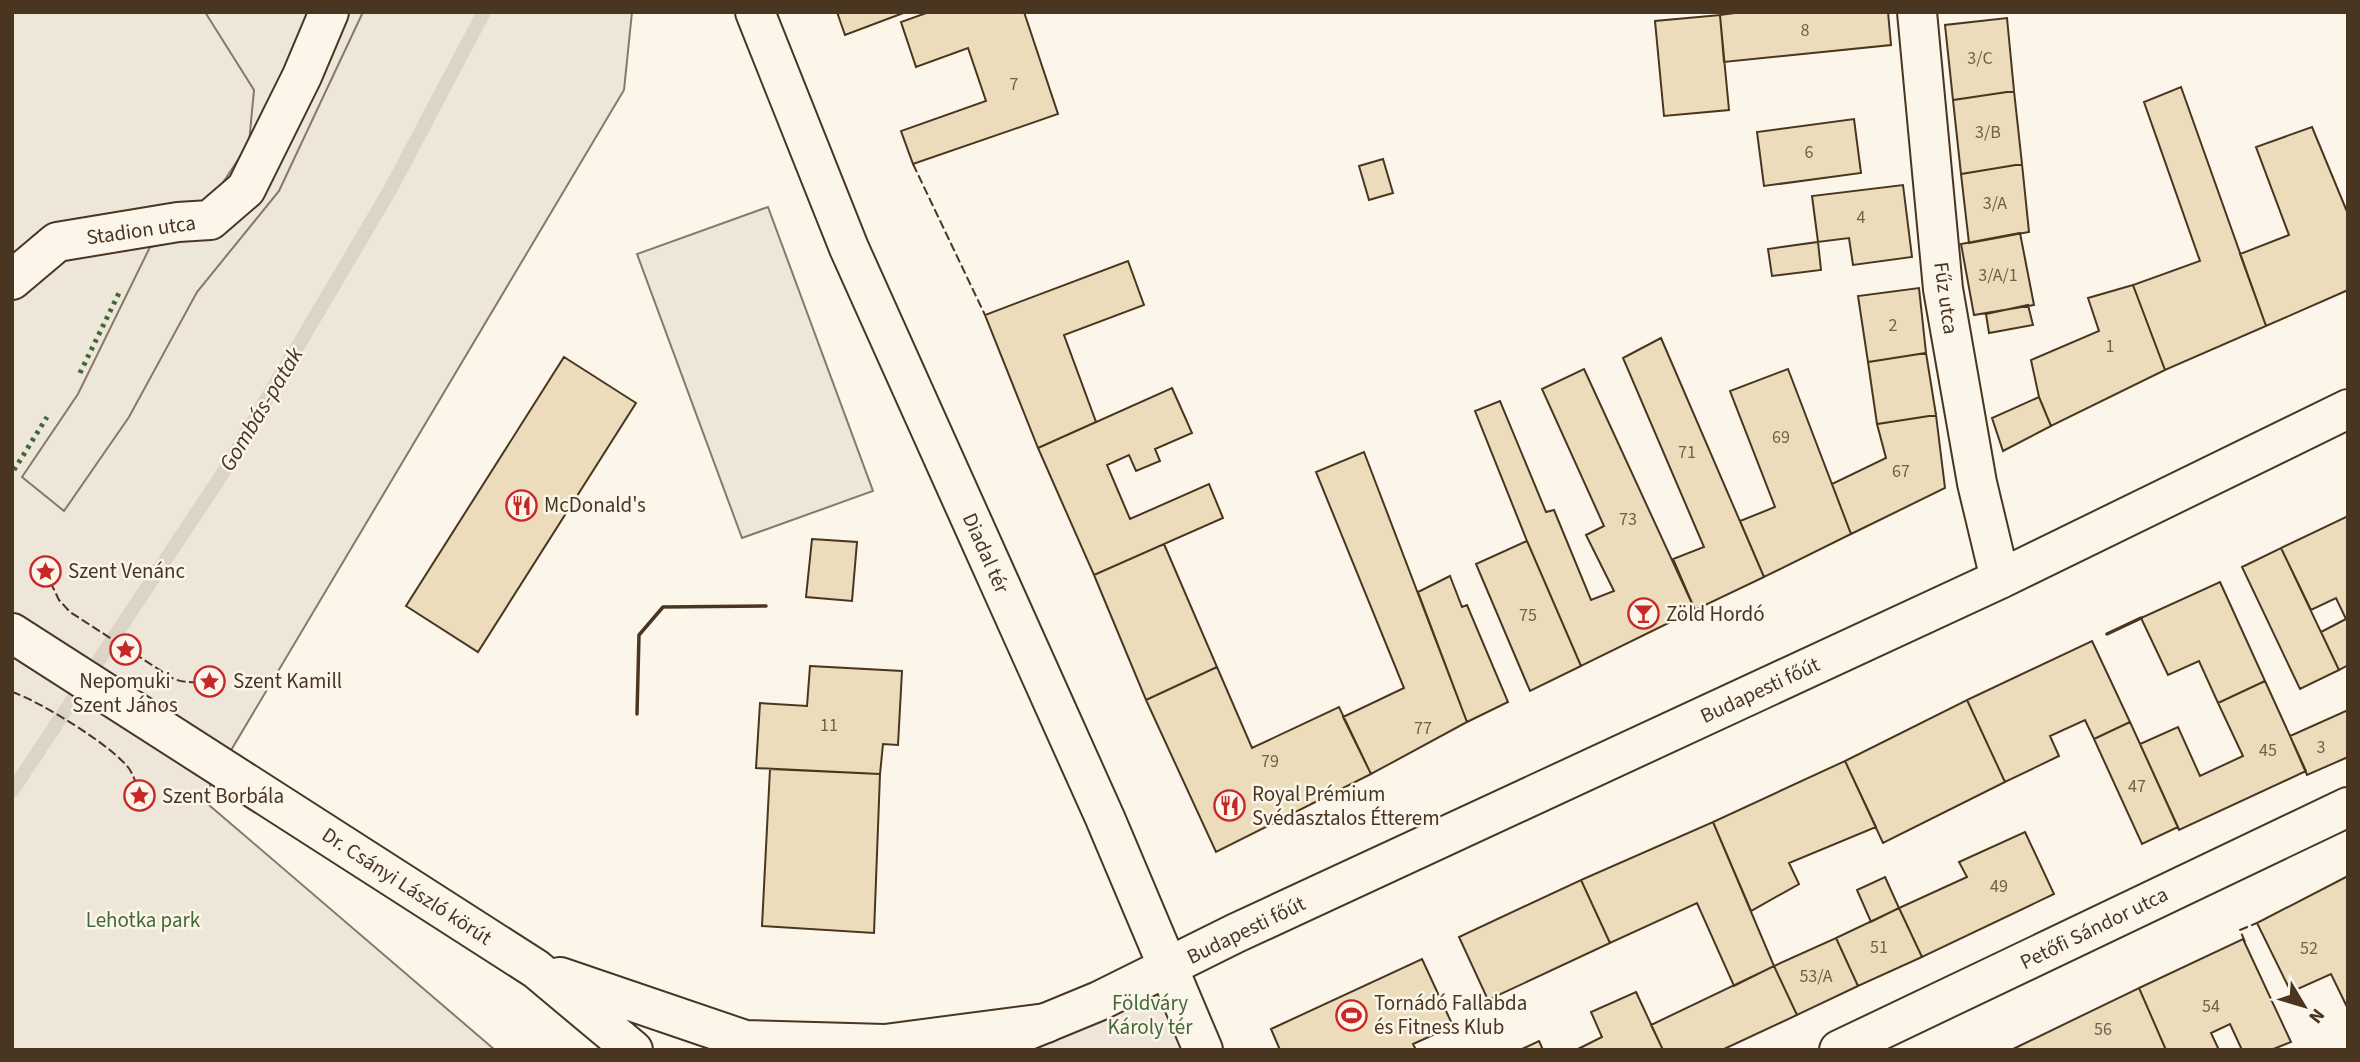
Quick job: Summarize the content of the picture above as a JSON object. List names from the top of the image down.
{
  "streets": {
    "street": [
      "Stadion utca",
      "Fűz utca",
      "Diadal tér",
      "Budapesti főút",
      "Dr. Csányi László körút",
      "Petőfi Sándor utca"
    ]
  },
  "crossings": [
    ["Fűz utca", "Budapesti főút"],
    ["Diadal tér", "Budapesti főút"]
  ],
  "water": ["Gombás-patak"],
  "parks": ["Lehotka park", "Földváry Károly tér"],
  "places": {
    "restaurant": ["McDonald's", "Royal Prémium Svédasztalos Étterem"],
    "place": [
      "Szent Venánc",
      "Nepomuki Szent János",
      "Szent Kamill",
      "Szent Borbála"
    ],
    "bar": ["Zöld Hordó"],
    "sports": ["Tornádó Fallabda és Fitness Klub"]
  },
  "house_numbers": [
    "8",
    "3/C",
    "7",
    "3/B",
    "6",
    "3/A",
    "4",
    "3/A/1",
    "2",
    "1",
    "69",
    "71",
    "67",
    "73",
    "75",
    "11",
    "77",
    "3",
    "45",
    "79",
    "47",
    "49",
    "51",
    "52",
    "53/A",
    "54",
    "56"
  ],
  "north": "bottom right"
}
